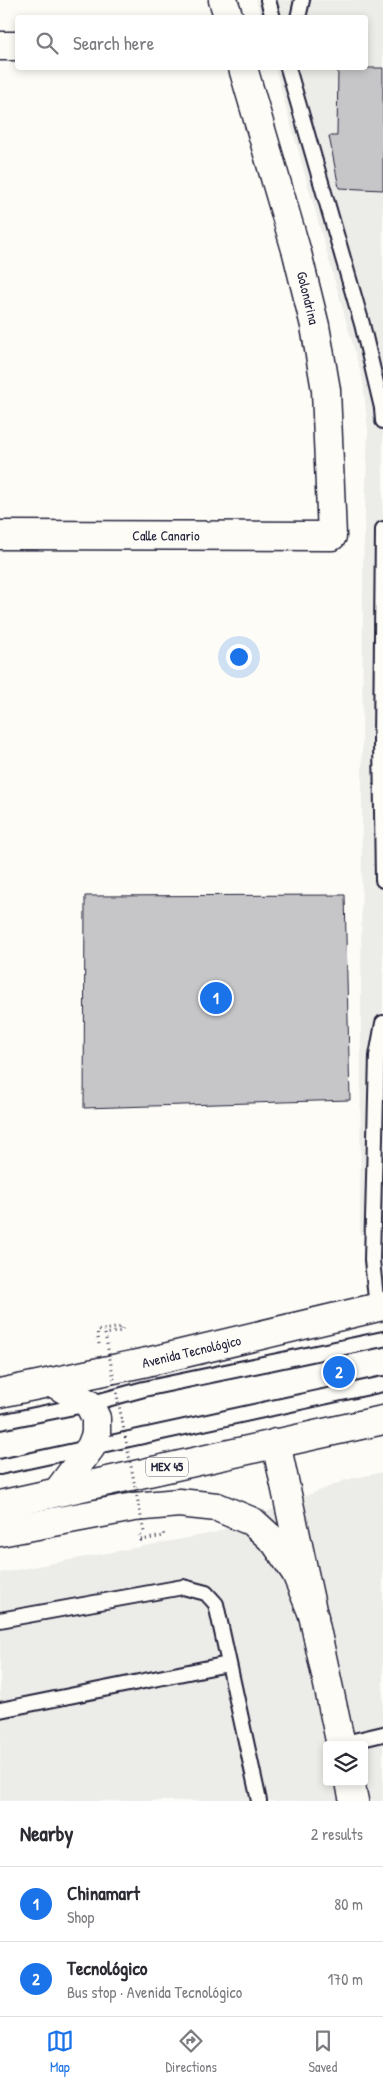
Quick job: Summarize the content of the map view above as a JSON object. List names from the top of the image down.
{
  "streets": {
    "main road": [
      "Golondrina",
      "Calle Canario",
      "Avenida Tecnológico",
      "MEX 45"
    ]
  },
  "crossings": [
    ["Golondrina", "Calle Canario"]
  ],
  "page": {
    "search": "Search here",
    "pins": ["1", "2"],
    "heading": ["Nearby", "2 results"],
    "list": [
      {
        "mark": "1",
        "name": "Chinamart",
        "note": "Shop",
        "value": "80 m"
      },
      {
        "mark": "2",
        "name": "Tecnológico",
        "note": "Bus stop · Avenida Tecnológico",
        "value": "170 m"
      }
    ],
    "nav": ["Map", "Directions", "Saved"]
  }
}
